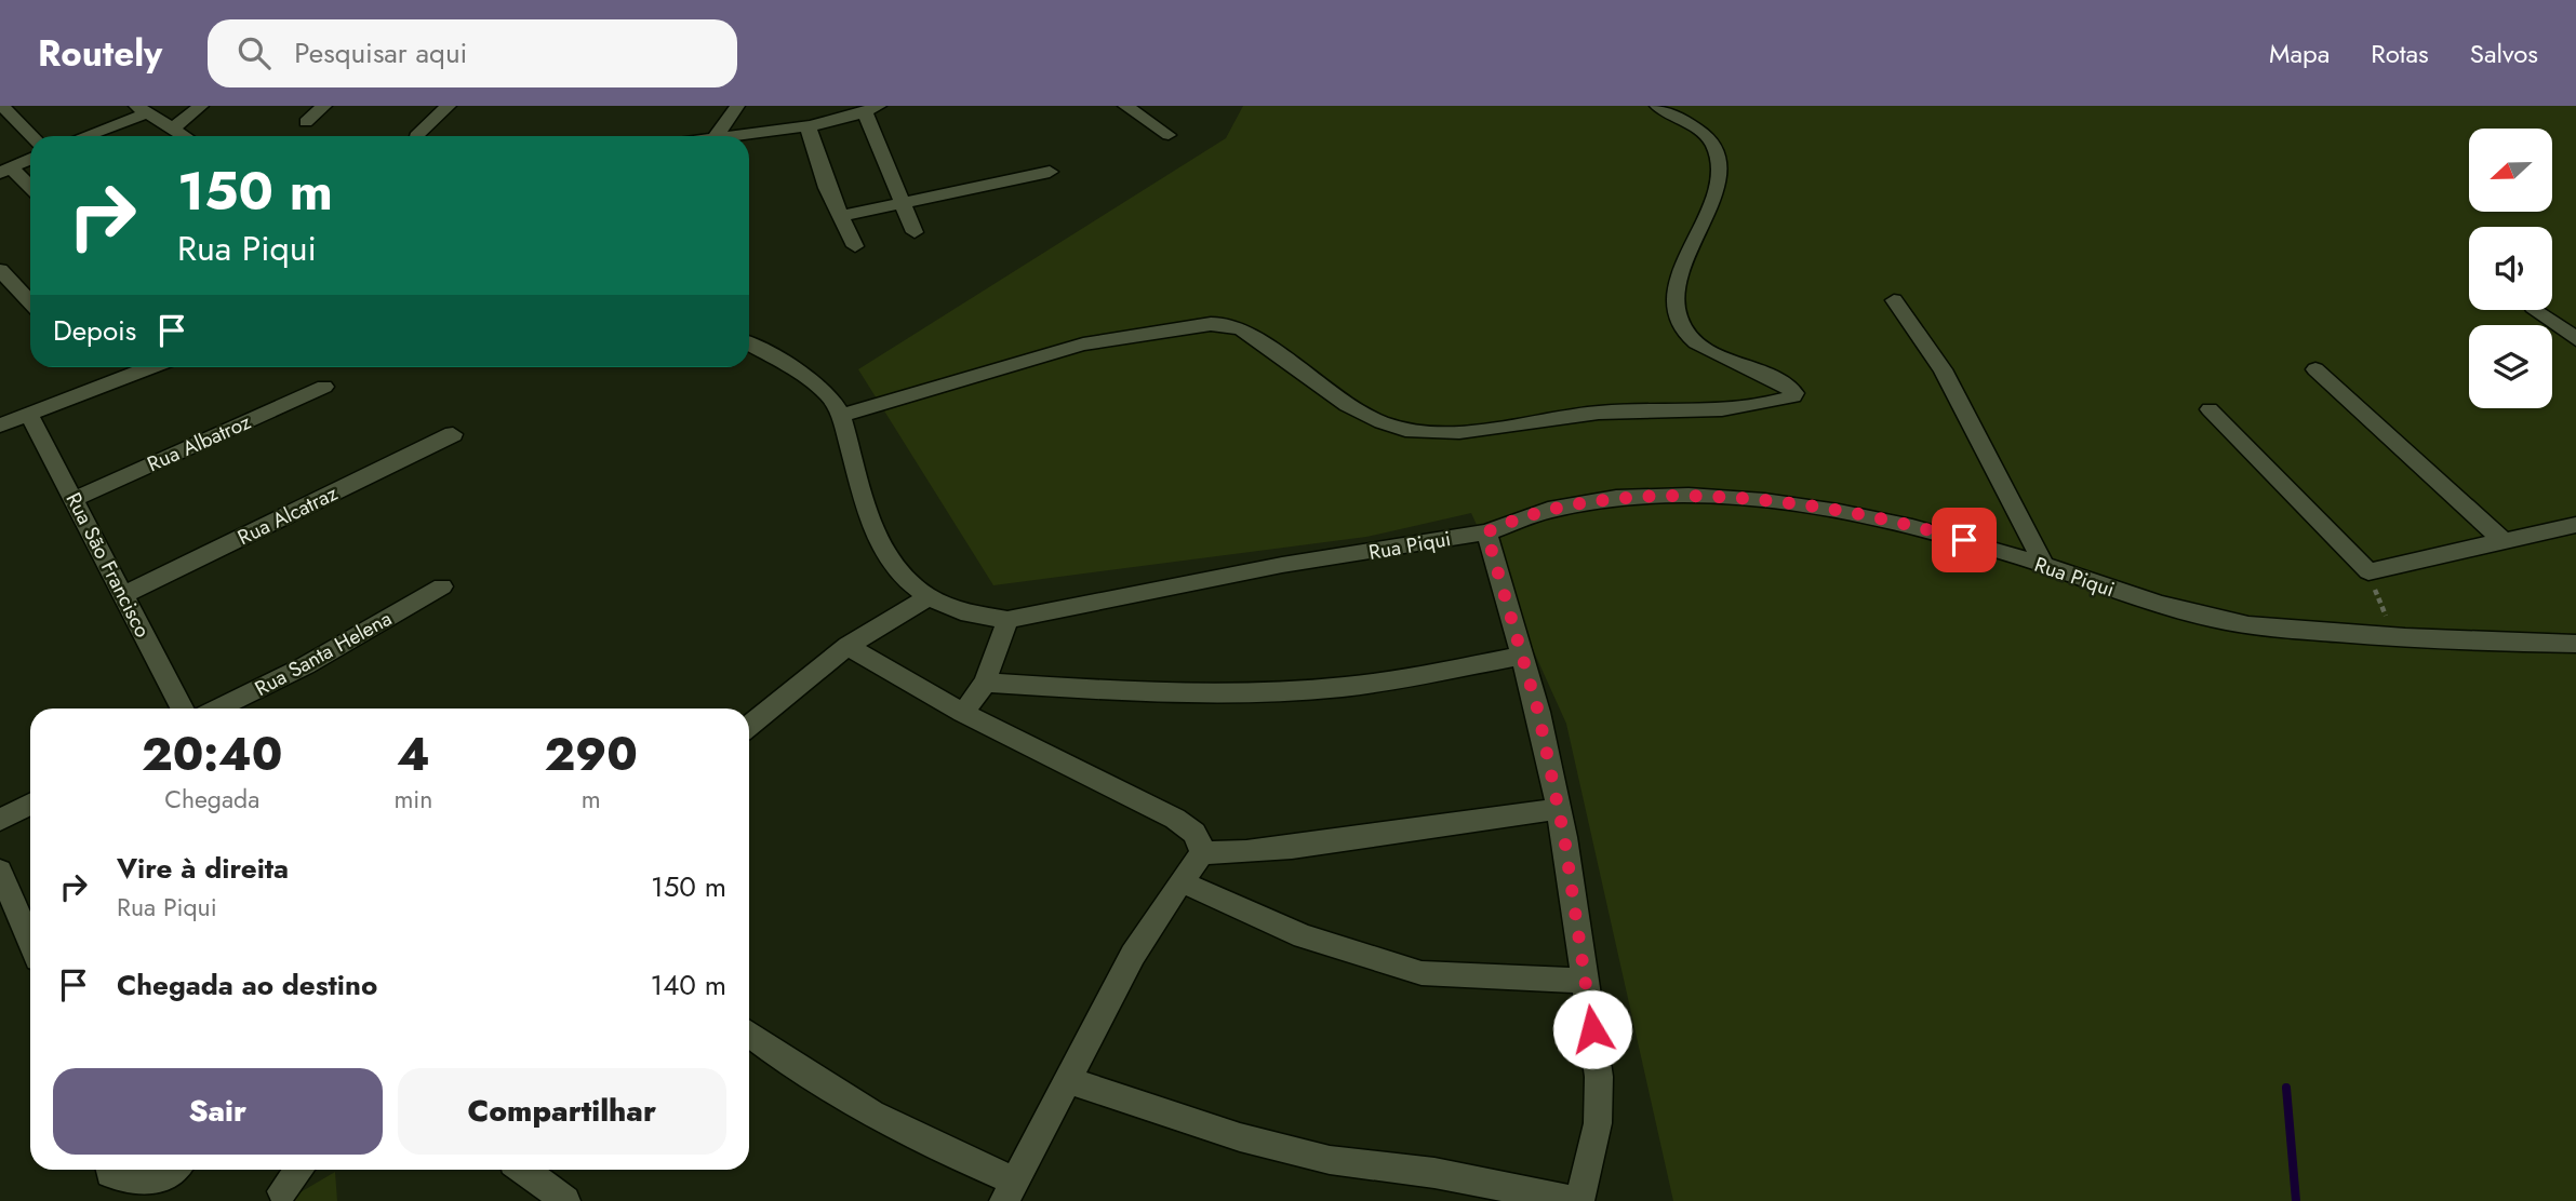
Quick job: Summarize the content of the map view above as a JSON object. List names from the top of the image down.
{
  "streets": {
    "street": [
      "Rua Albatroz",
      "Rua Alcatraz",
      "Rua Piqui",
      "Rua São Francisco",
      "Rua Santa Helena"
    ]
  },
  "crossings": [
    ["Rua Albatroz", "Rua São Francisco"],
    ["Rua Alcatraz", "Rua São Francisco"]
  ],
  "north": "left",
  "page": {
    "header": "Routely",
    "search": "Pesquisar aqui",
    "nav": ["Mapa", "Rotas", "Salvos"],
    "turn": ["150 m", "Rua Piqui"],
    "then": "Depois",
    "eta": [
      "20:40",
      "Chegada",
      "4",
      "min",
      "290",
      "m"
    ],
    "list": [
      {
        "name": "Vire à direita",
        "note": "Rua Piqui",
        "value": "150 m"
      },
      {
        "name": "Chegada ao destino",
        "value": "140 m"
      }
    ],
    "buttons": ["Sair", "Compartilhar"]
  }
}
